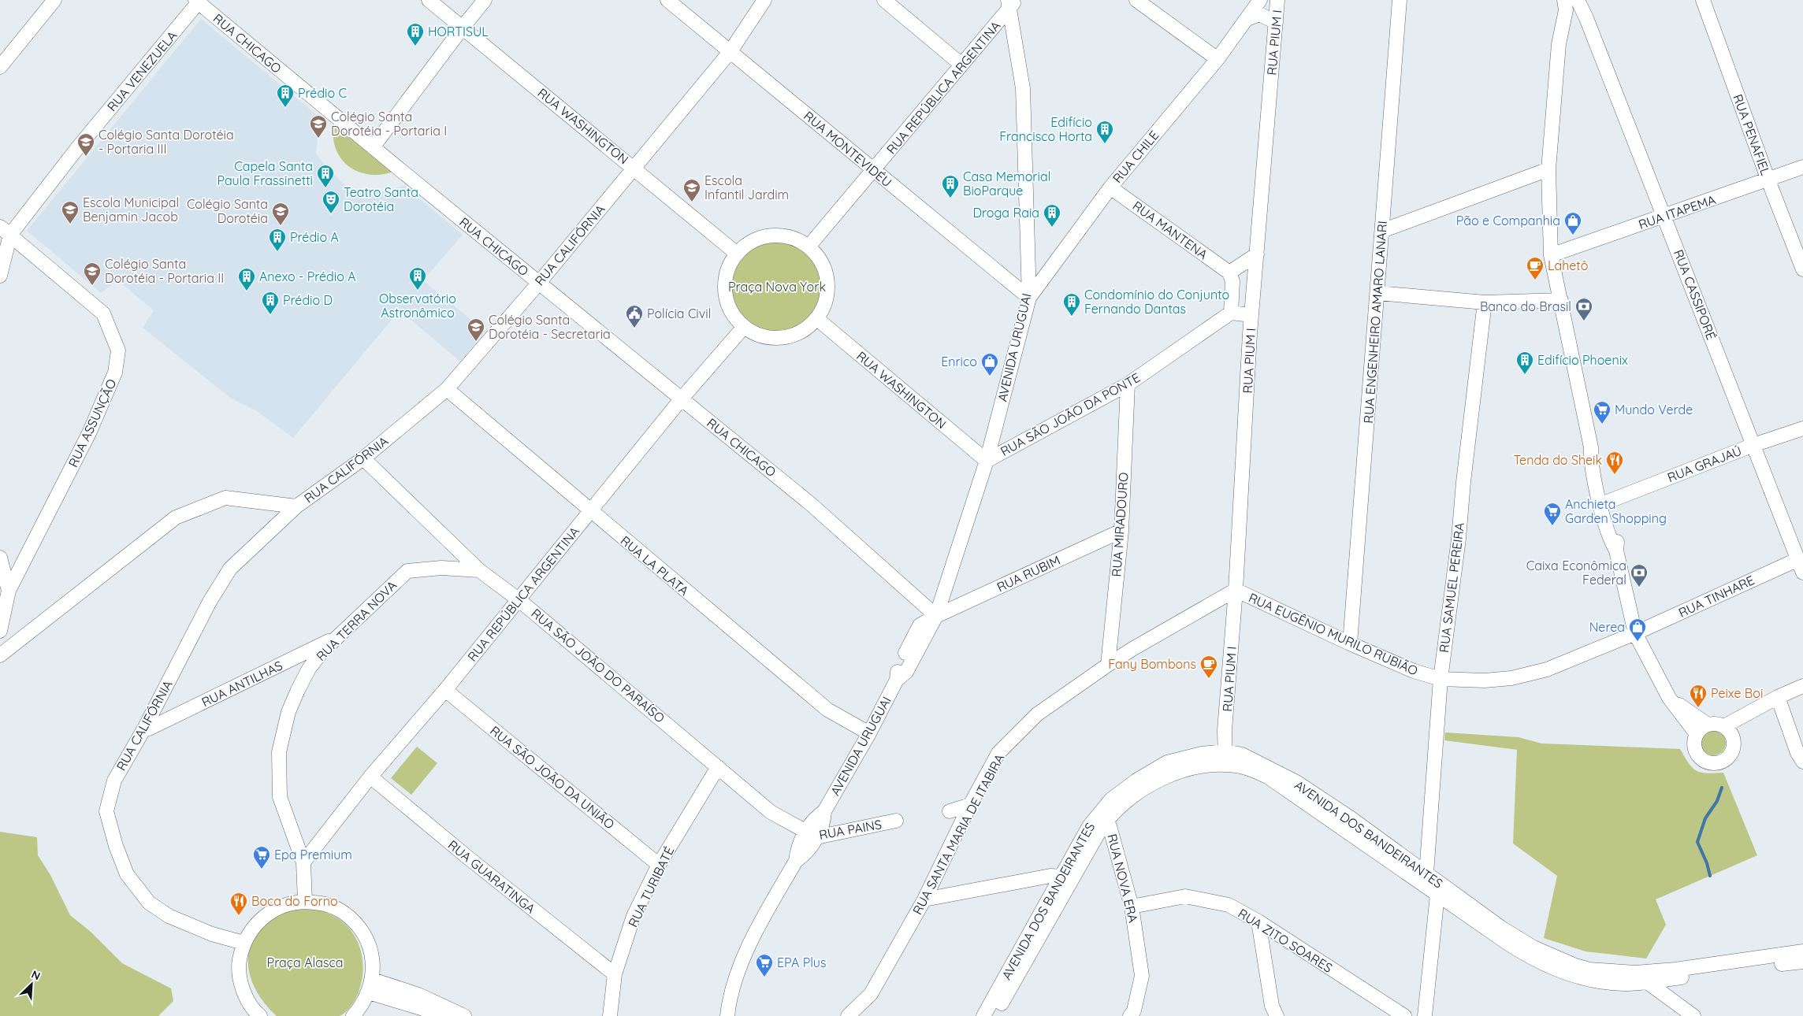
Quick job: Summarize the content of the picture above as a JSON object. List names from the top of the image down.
{
  "streets": {
    "street": [
      "RUA PIUM I",
      "RUA CHICAGO",
      "RUA VENEZUELA",
      "RUA REPÚBLICA ARGENTINA",
      "RUA WASHINGTON",
      "RUA PENAFIEL",
      "RUA MONTEVIDÉU",
      "RUA CHILE",
      "RUA ITAPEMA",
      "RUA MANTENA",
      "RUA CALIFÓRNIA",
      "RUA CASSIPORÉ",
      "RUA ENGENHEIRO AMARO LANARI",
      "AVENIDA URUGUAI",
      "RUA SÃO JOÃO DA PONTE",
      "RUA ASSUNÇÃO",
      "RUA GRAJAÚ",
      "RUA MIRADOURO",
      "RUA LA PLATA",
      "RUA RUBIM",
      "RUA SAMUEL PEREIRA",
      "RUA TINHARE",
      "RUA TERRA NOVA",
      "RUA EUGÊNIO MURILO RUBIÃO",
      "RUA SÃO JOÃO DO PARAÍSO",
      "RUA ANTILHAS",
      "RUA SÃO JOÃO DA UNIÃO",
      "RUA PAINS",
      "RUA SANTA MARIA DE ITABIRA",
      "AVENIDA DOS BANDEIRANTES",
      "RUA GUARATINGA",
      "RUA NOVA ERA",
      "RUA TURIBATÉ",
      "RUA ZITO SOARES"
    ]
  },
  "crossings": [
    ["RUA PIUM I", "RUA EUGÊNIO MURILO RUBIÃO"],
    ["RUA PIUM I", "RUA SANTA MARIA DE ITABIRA"],
    ["RUA PIUM I", "AVENIDA DOS BANDEIRANTES"],
    ["RUA CHICAGO", "RUA VENEZUELA"],
    ["RUA CHICAGO", "RUA REPÚBLICA ARGENTINA"],
    ["RUA CHICAGO", "RUA CALIFÓRNIA"],
    ["RUA CHICAGO", "AVENIDA URUGUAI"],
    ["RUA CHICAGO", "RUA RUBIM"],
    ["RUA VENEZUELA", "RUA ASSUNÇÃO"],
    ["RUA REPÚBLICA ARGENTINA", "RUA WASHINGTON"],
    ["RUA REPÚBLICA ARGENTINA", "RUA MONTEVIDÉU"],
    ["RUA REPÚBLICA ARGENTINA", "AVENIDA URUGUAI"],
    ["RUA REPÚBLICA ARGENTINA", "RUA LA PLATA"],
    ["RUA REPÚBLICA ARGENTINA", "RUA TERRA NOVA"],
    ["RUA REPÚBLICA ARGENTINA", "RUA SÃO JOÃO DO PARAÍSO"],
    ["RUA REPÚBLICA ARGENTINA", "RUA SÃO JOÃO DA UNIÃO"],
    ["RUA REPÚBLICA ARGENTINA", "RUA GUARATINGA"],
    ["RUA WASHINGTON", "RUA CALIFÓRNIA"],
    ["RUA WASHINGTON", "AVENIDA URUGUAI"],
    ["RUA WASHINGTON", "RUA SÃO JOÃO DA PONTE"],
    ["RUA PENAFIEL", "RUA ITAPEMA"],
    ["RUA MONTEVIDÉU", "RUA CHILE"],
    ["RUA MONTEVIDÉU", "RUA CALIFÓRNIA"],
    ["RUA MONTEVIDÉU", "AVENIDA URUGUAI"],
    ["RUA CHILE", "RUA MANTENA"],
    ["RUA CHILE", "AVENIDA URUGUAI"],
    ["RUA ITAPEMA", "RUA CASSIPORÉ"],
    ["RUA CALIFÓRNIA", "RUA LA PLATA"],
    ["RUA CALIFÓRNIA", "RUA SÃO JOÃO DO PARAÍSO"],
    ["RUA CALIFÓRNIA", "RUA ANTILHAS"],
    ["RUA CASSIPORÉ", "RUA GRAJAÚ"],
    ["RUA CASSIPORÉ", "RUA TINHARE"],
    ["RUA ENGENHEIRO AMARO LANARI", "RUA EUGÊNIO MURILO RUBIÃO"],
    ["AVENIDA URUGUAI", "RUA SÃO JOÃO DA PONTE"],
    ["AVENIDA URUGUAI", "RUA LA PLATA"],
    ["AVENIDA URUGUAI", "RUA RUBIM"],
    ["AVENIDA URUGUAI", "RUA SÃO JOÃO DO PARAÍSO"],
    ["AVENIDA URUGUAI", "RUA PAINS"],
    ["RUA SÃO JOÃO DA PONTE", "RUA MIRADOURO"],
    ["RUA MIRADOURO", "RUA RUBIM"],
    ["RUA MIRADOURO", "RUA SANTA MARIA DE ITABIRA"],
    ["RUA SAMUEL PEREIRA", "RUA EUGÊNIO MURILO RUBIÃO"],
    ["RUA SAMUEL PEREIRA", "AVENIDA DOS BANDEIRANTES"],
    ["RUA TINHARE", "RUA EUGÊNIO MURILO RUBIÃO"],
    ["RUA TERRA NOVA", "RUA SÃO JOÃO DO PARAÍSO"],
    ["RUA TERRA NOVA", "RUA ANTILHAS"],
    ["RUA EUGÊNIO MURILO RUBIÃO", "RUA SANTA MARIA DE ITABIRA"],
    ["RUA SÃO JOÃO DO PARAÍSO", "RUA PAINS"],
    ["RUA SÃO JOÃO DO PARAÍSO", "RUA TURIBATÉ"],
    ["RUA SÃO JOÃO DA UNIÃO", "RUA TURIBATÉ"],
    ["AVENIDA DOS BANDEIRANTES", "RUA NOVA ERA"],
    ["RUA GUARATINGA", "RUA TURIBATÉ"],
    ["RUA NOVA ERA", "RUA ZITO SOARES"]
  ],
  "parks": ["Praça Nova York", "Praça Alasca"],
  "places": {
    "building": [
      "HORTISUL",
      "Prédio C",
      "Edifício Francisco Horta",
      "Capela Santa Paula Frassinetti",
      "Casa Memorial BioParque",
      "Droga Raia",
      "Prédio A",
      "Observatório Astronômico",
      "Anexo - Prédio A",
      "Prédio D",
      "Condomínio do Conjunto Fernando Dantas",
      "Edifício Phoenix"
    ],
    "school or university": [
      "Colégio Santa Dorotéia - Portaria I",
      "Colégio Santa Dorotéia - Portaria III",
      "Escola Infantil Jardim",
      "Escola Municipal Benjamin Jacob",
      "Colégio Santa Dorotéia",
      "Colégio Santa Dorotéia - Portaria II",
      "Colégio Santa Dorotéia - Secretaria"
    ],
    "theatre": ["Teatro Santa Dorotéia"],
    "shop": ["Pão e Companhia", "Enrico", "Nerea"],
    "cafe": ["Lahetô", "Fany Bombons"],
    "bank": ["Banco do Brasil", "Caixa Econômica Federal"],
    "public building": ["Polícia Civil"],
    "supermarket": [
      "Mundo Verde",
      "Anchieta Garden Shopping",
      "Epa Premium",
      "EPA Plus"
    ],
    "restaurant": ["Tenda do Sheik", "Peixe Boi", "Boca do Forno"]
  },
  "north": "top right"
}
